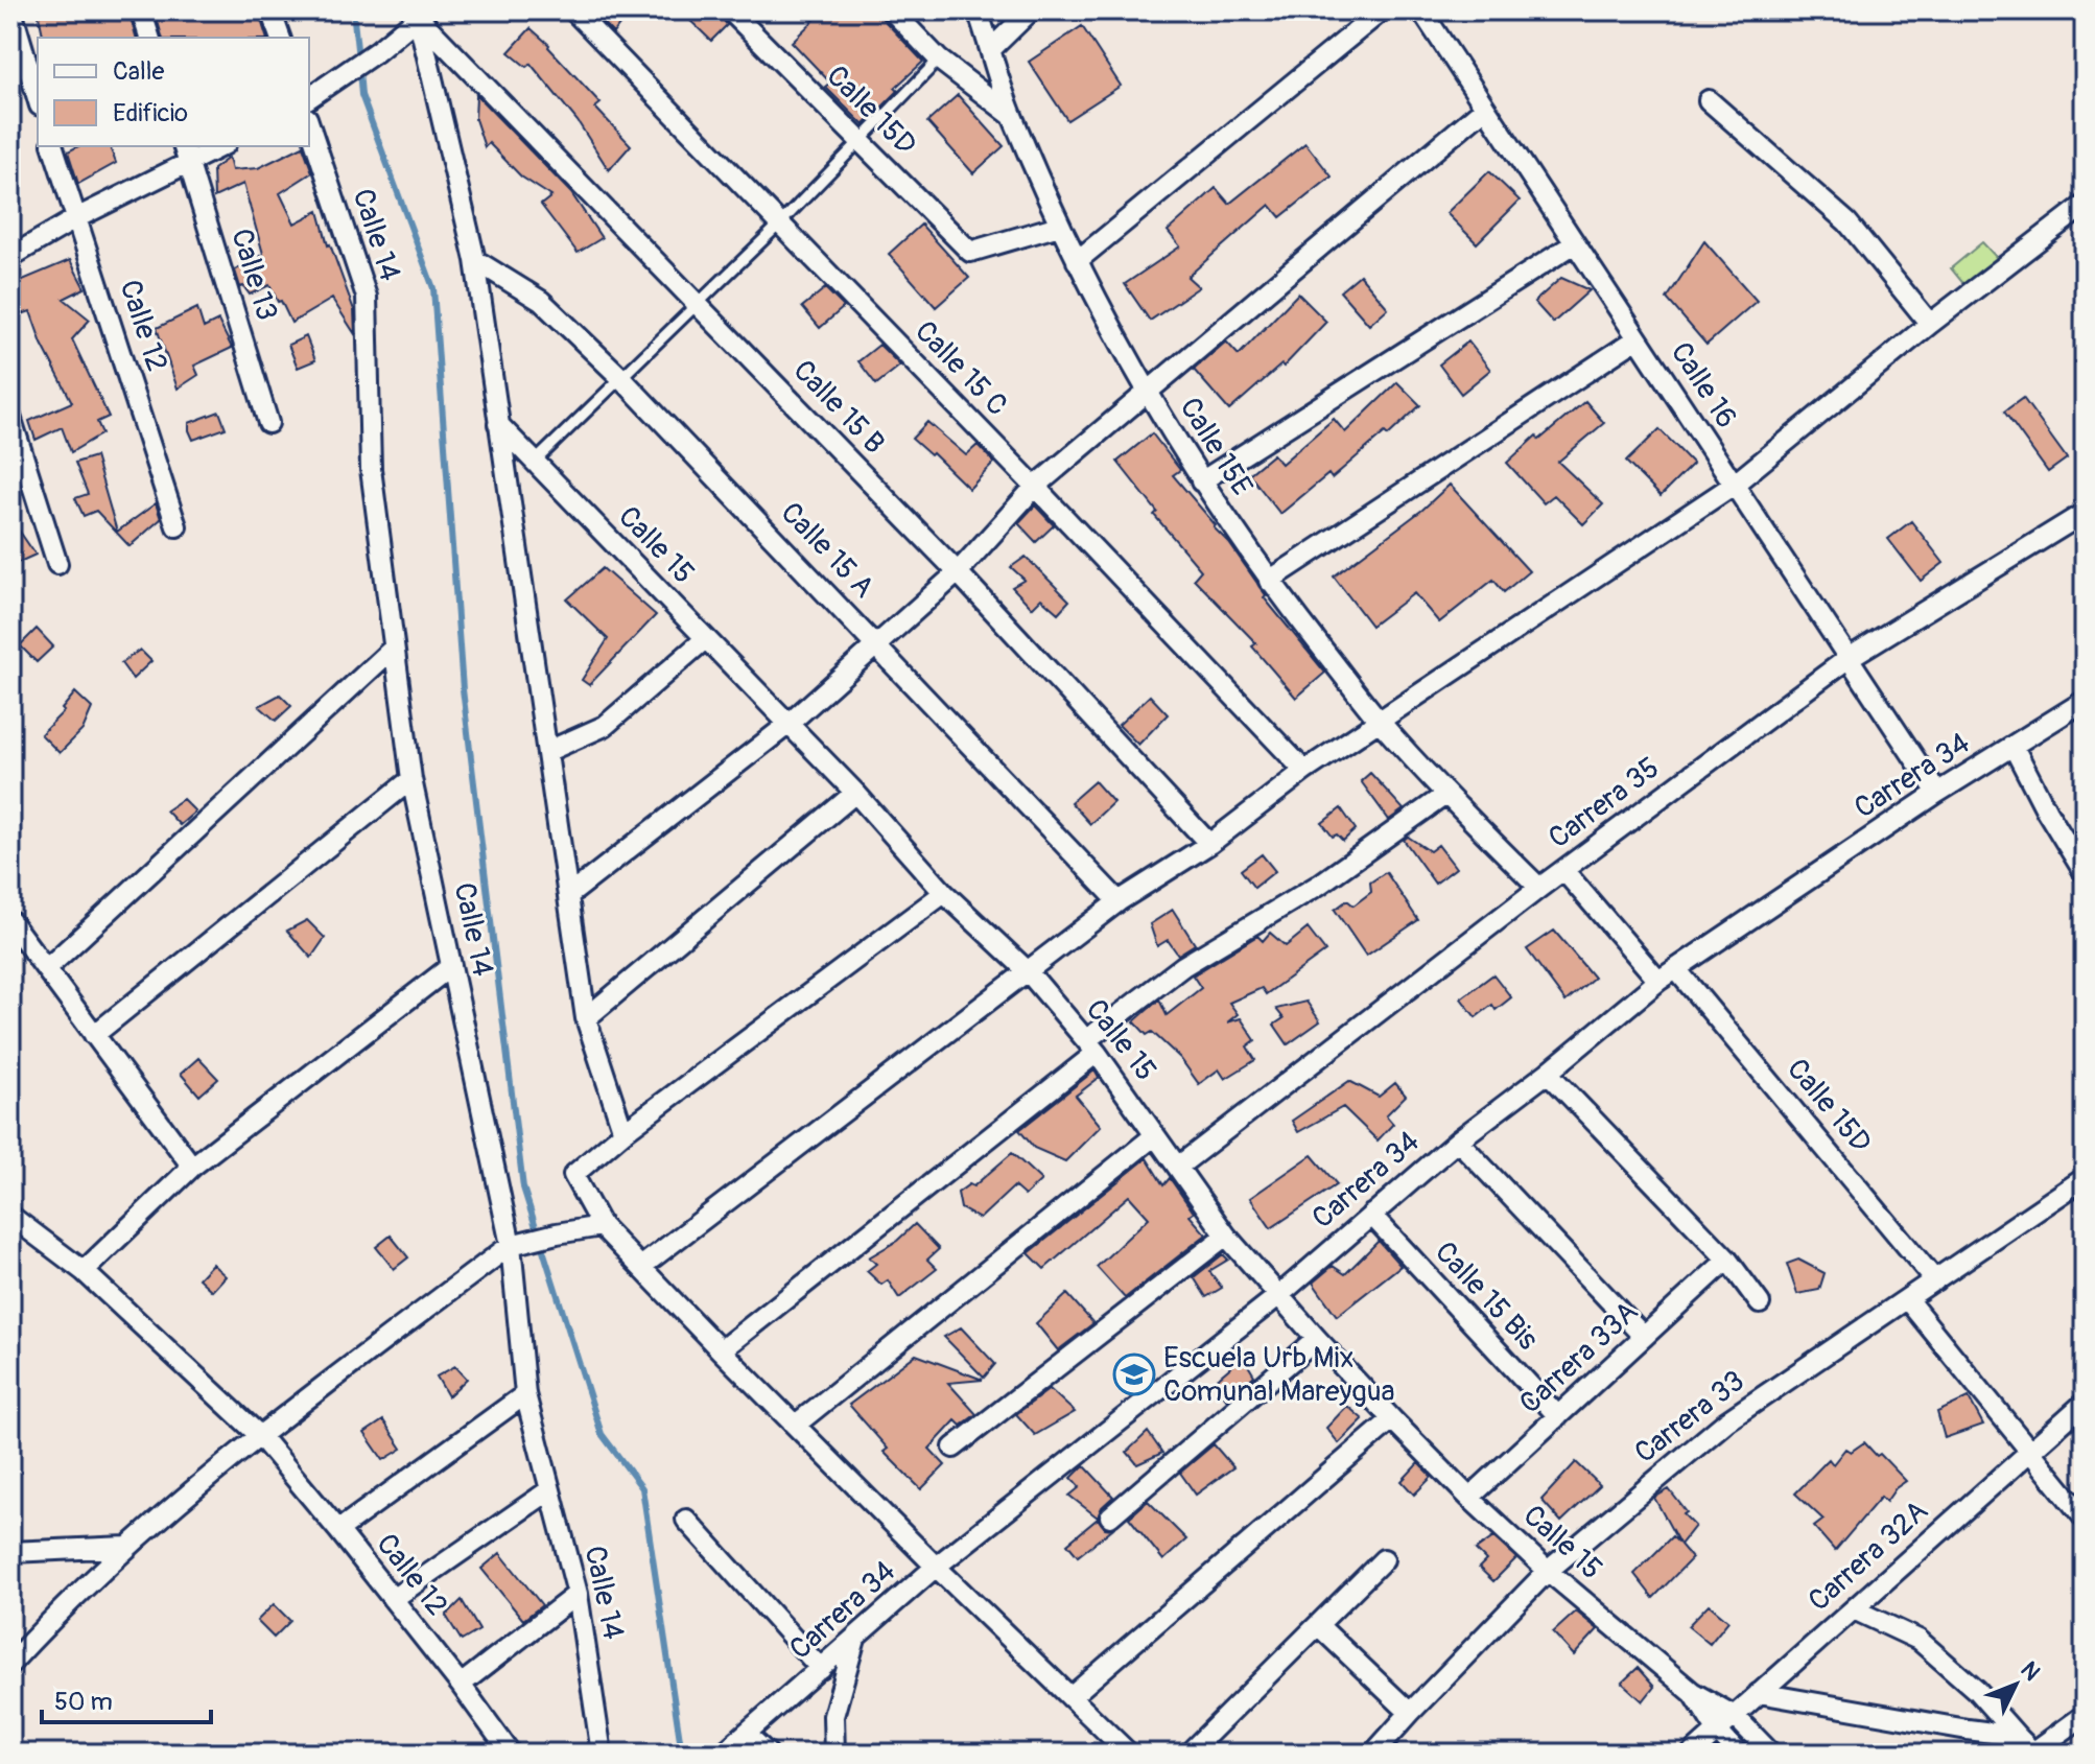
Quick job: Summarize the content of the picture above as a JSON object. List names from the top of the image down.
{
  "streets": {
    "street": [
      "Calle 15D",
      "Calle 14",
      "Calle 13",
      "Calle 12",
      "Calle 15 C",
      "Calle 16",
      "Calle 15 B",
      "Calle 15E",
      "Calle 15",
      "Calle 15 A",
      "Carrera 34",
      "Carrera 35",
      "Calle 15 Bis",
      "Carrera 33A",
      "Carrera 33",
      "Carrera 32A"
    ]
  },
  "crossings": [
    ["Calle 15D", "Calle 15E"],
    ["Calle 15D", "Carrera 34"],
    ["Calle 15D", "Carrera 33"],
    ["Calle 16", "Carrera 34"],
    ["Calle 16", "Carrera 35"],
    ["Calle 15E", "Carrera 35"],
    ["Calle 15", "Carrera 34"],
    ["Calle 15", "Carrera 35"],
    ["Calle 15", "Carrera 33A"],
    ["Calle 15", "Carrera 33"],
    ["Calle 15", "Carrera 32A"],
    ["Carrera 34", "Calle 15 Bis"],
    ["Calle 15 Bis", "Carrera 33A"]
  ],
  "places": {
    "school or university": ["Escuela Urb Mix Comunal Mareygua"]
  },
  "legend": ["Calle", "Edificio"],
  "scale_bar": "50 m",
  "north": "top right"
}
